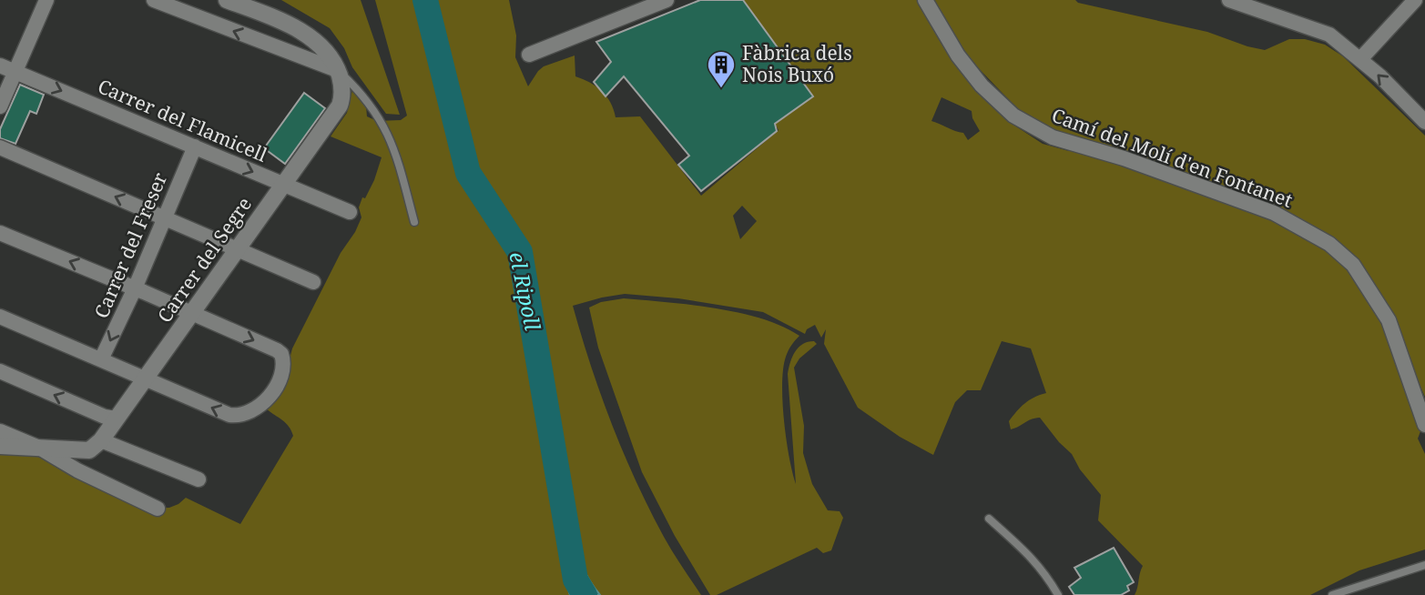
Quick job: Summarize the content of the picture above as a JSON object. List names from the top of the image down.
{
  "streets": {
    "street": [
      "Carrer del Flamicell",
      "Camí del Molí d'en Fontanet",
      "Carrer del Freser",
      "Carrer del Segre"
    ]
  },
  "crossings": [
    ["Carrer del Flamicell", "Carrer del Freser"],
    ["Carrer del Flamicell", "Carrer del Segre"]
  ],
  "water": ["el Ripoll"],
  "places": {
    "building": ["Fàbrica dels Nois Buxó"]
  }
}
